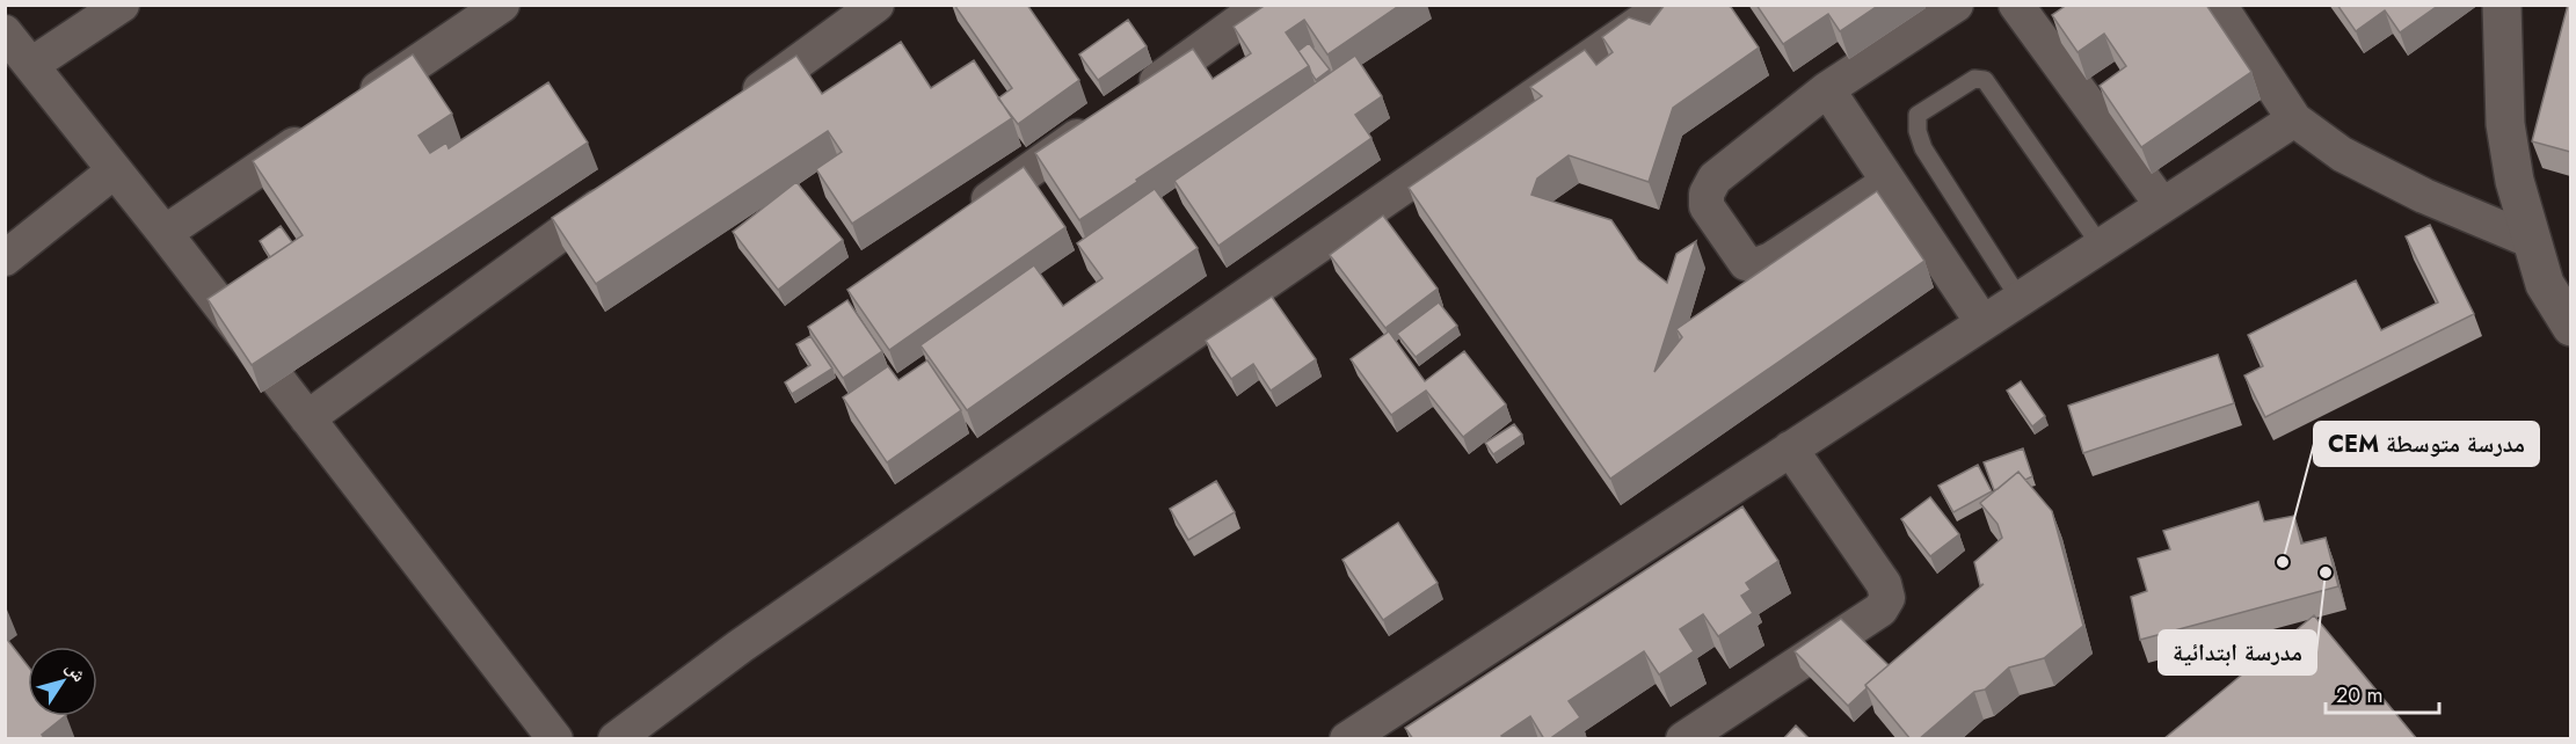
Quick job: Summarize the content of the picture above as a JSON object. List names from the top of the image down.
{
  "places": ["CEM مدرسة متوسطة", "مدرسة ابتدائية"],
  "scale_bar": "20 m",
  "north": "top right"
}
